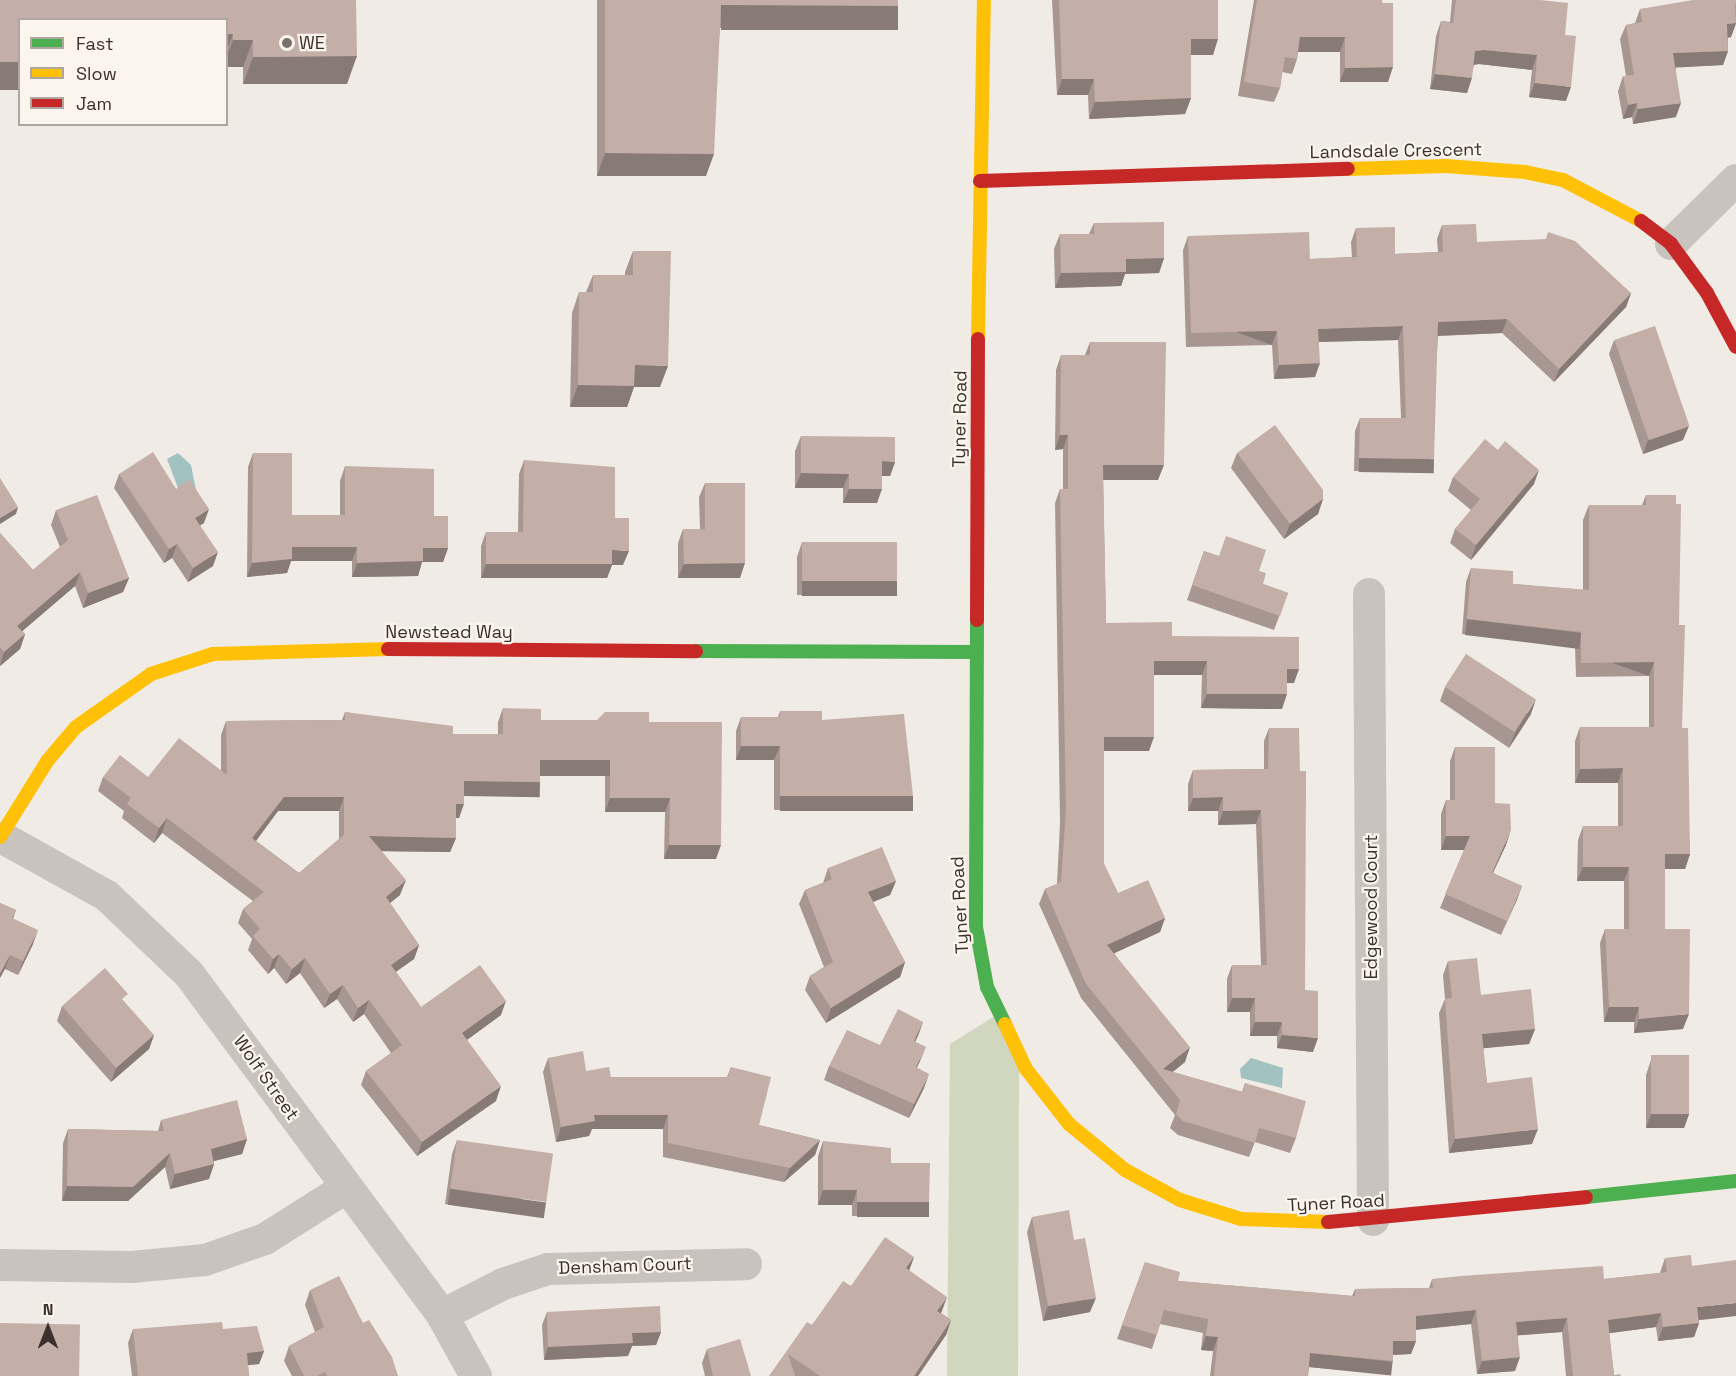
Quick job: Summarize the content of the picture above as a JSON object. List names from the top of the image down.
{
  "streets": {
    "street": [
      "Landsdale Crescent",
      "Tyner Road",
      "Newstead Way",
      "Edgewood Court",
      "Wolf Street",
      "Densham Court"
    ]
  },
  "crossings": [
    ["Landsdale Crescent", "Tyner Road"],
    ["Tyner Road", "Newstead Way"],
    ["Tyner Road", "Edgewood Court"],
    ["Newstead Way", "Wolf Street"],
    ["Wolf Street", "Densham Court"]
  ],
  "places": ["WE"],
  "legend": ["Fast", "Slow", "Jam"],
  "north": "top"
}
